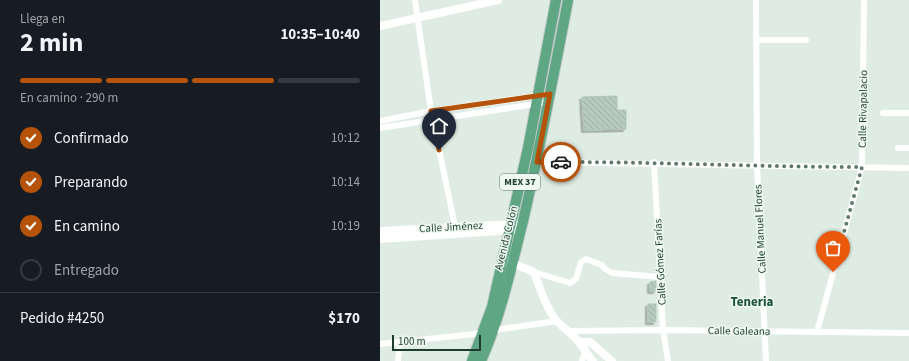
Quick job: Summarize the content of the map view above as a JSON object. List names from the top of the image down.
{
  "streets": {
    "main road": ["MEX 37", "Avenida Colón"],
    "street": [
      "Calle Rivapalacio",
      "Calle Jiménez",
      "Calle Manuel Flores",
      "Calle Gómez Farías",
      "Calle Galeana"
    ]
  },
  "crossings": [
    ["Calle Rivapalacio", "Calle Galeana"],
    ["Calle Jiménez", "Avenida Colón"],
    ["Calle Manuel Flores", "Calle Galeana"],
    ["Calle Gómez Farías", "Calle Galeana"]
  ],
  "districts": ["Teneria"],
  "scale_bar": "100 m",
  "page": {
    "heading": ["2 min", "Llega en", "10:35–10:40"],
    "panel": ["Pedido #4250", "$170"],
    "bar": "En camino · 290 m",
    "list": [
      ["Confirmado", "10:12"],
      ["Preparando", "10:14"],
      ["En camino", "10:19"],
      "Entregado"
    ],
    "scale": "100 m"
  }
}
